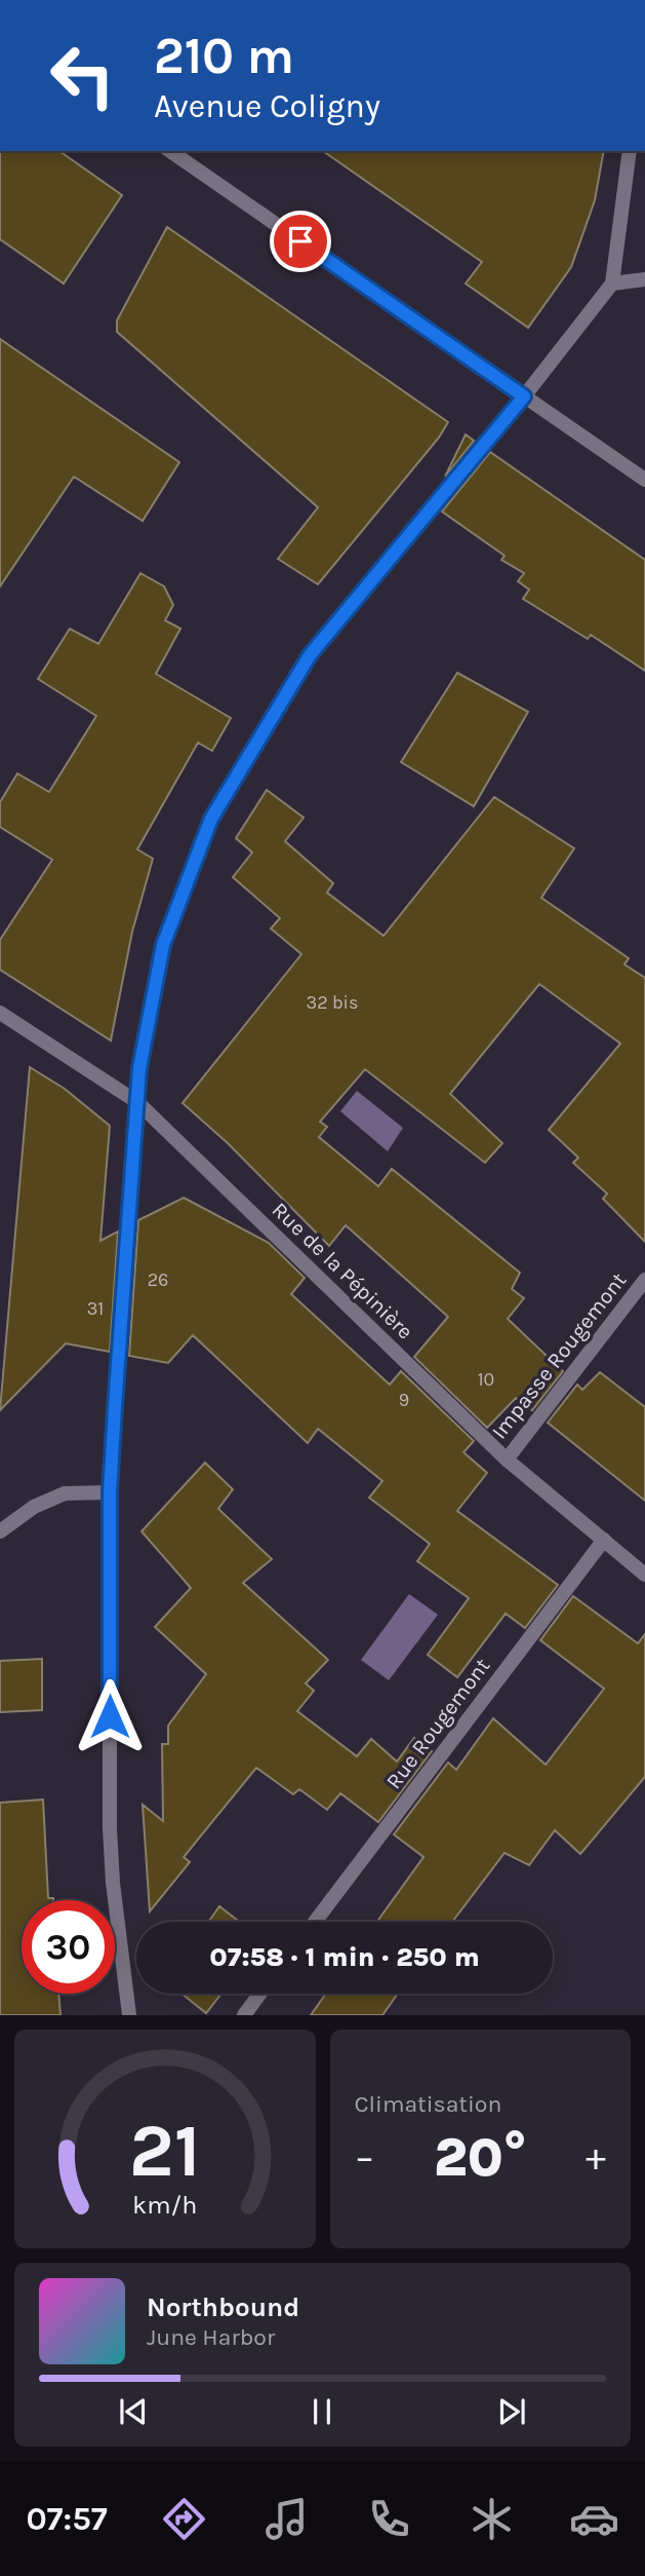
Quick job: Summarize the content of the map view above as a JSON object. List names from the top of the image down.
{
  "streets": {
    "street": ["Rue de la Pépinière", "Impasse Rougemont", "Rue Rougemont"]
  },
  "crossings": [
    ["Rue de la Pépinière", "Impasse Rougemont"],
    ["Rue de la Pépinière", "Rue Rougemont"]
  ],
  "house_numbers": [
    "32 bis",
    "26",
    "31",
    "10",
    "9"
  ],
  "page": {
    "turn": ["210 m", "Avenue Coligny"],
    "limit": "30",
    "trip": "07:58 · 1 min · 250 m",
    "tile": "Climatisation",
    "heat": ["−", "20°", "+"],
    "song": ["Northbound", "June Harbor"],
    "tabs": "07:57",
    "gauge": ["21", "km/h"]
  }
}
